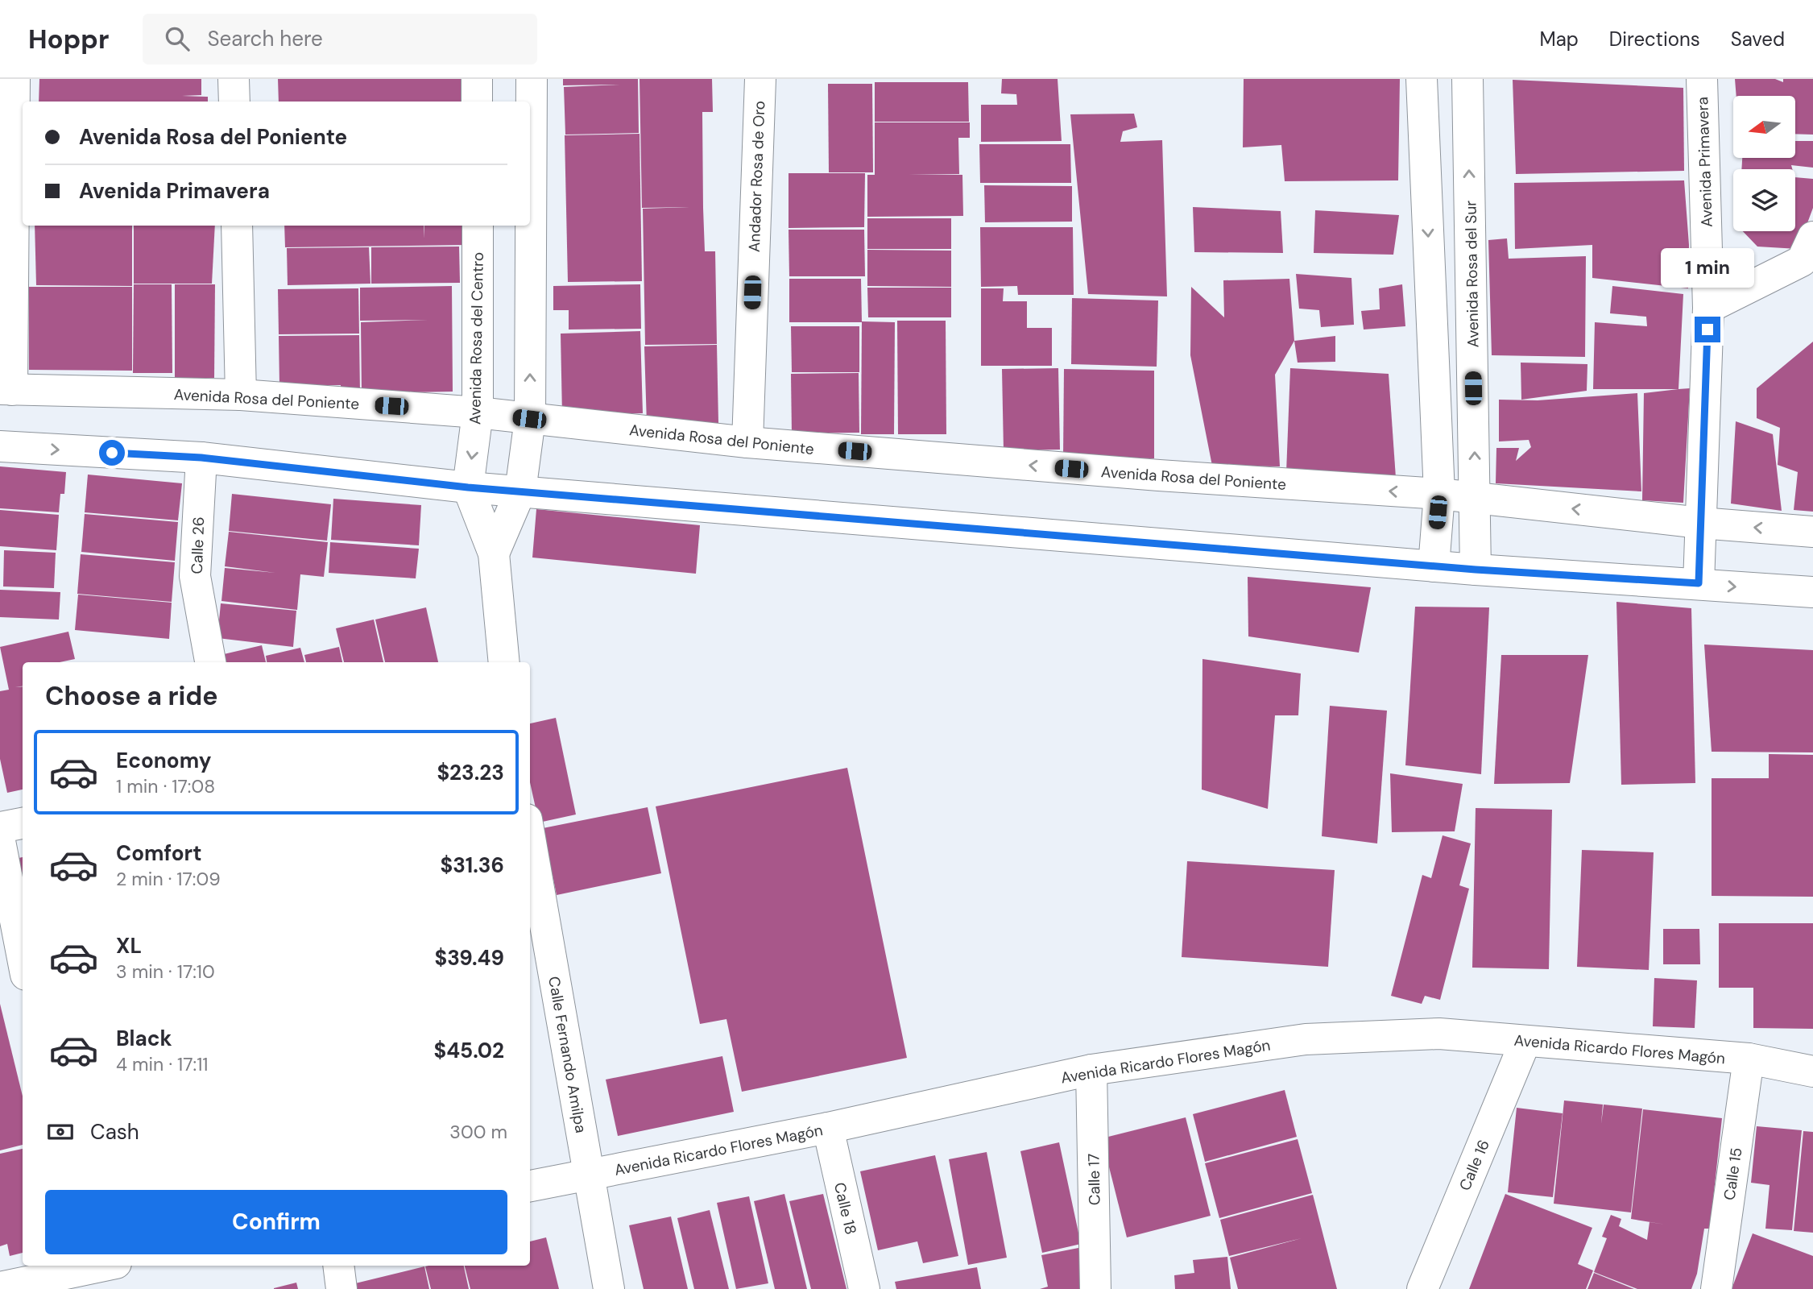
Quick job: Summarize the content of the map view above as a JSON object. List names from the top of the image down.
{
  "streets": {
    "street": [
      "Avenida Primavera",
      "Andador Rosa de Oro",
      "Avenida Rosa del Sur",
      "Avenida Rosa del Centro",
      "Avenida Rosa del Poniente",
      "Calle 26",
      "Avenida Ricardo Flores Magón",
      "Calle Fernando Amilpa",
      "Calle 16",
      "Calle 15",
      "Calle 17",
      "Calle 18"
    ]
  },
  "crossings": [
    ["Avenida Primavera", "Avenida Rosa del Poniente"],
    ["Andador Rosa de Oro", "Avenida Rosa del Poniente"],
    ["Avenida Rosa del Sur", "Avenida Rosa del Poniente"],
    ["Avenida Rosa del Centro", "Avenida Rosa del Poniente"],
    ["Avenida Ricardo Flores Magón", "Calle Fernando Amilpa"],
    ["Avenida Ricardo Flores Magón", "Calle 16"],
    ["Avenida Ricardo Flores Magón", "Calle 15"],
    ["Avenida Ricardo Flores Magón", "Calle 17"],
    ["Avenida Ricardo Flores Magón", "Calle 18"]
  ],
  "north": "left",
  "page": {
    "header": "Hoppr",
    "search": "Search here",
    "nav": ["Map", "Directions", "Saved"],
    "banner": ["Avenida Rosa del Poniente", "Avenida Primavera"],
    "bubble": "1 min",
    "heading": "Choose a ride",
    "list": [
      {
        "name": "Economy",
        "note": "1 min · 17:08",
        "value": "$23.23"
      },
      {
        "name": "Comfort",
        "note": "2 min · 17:09",
        "value": "$31.36"
      },
      {
        "name": "XL",
        "note": "3 min · 17:10",
        "value": "$39.49"
      },
      {
        "name": "Black",
        "note": "4 min · 17:11",
        "value": "$45.02"
      }
    ],
    "pay": ["Cash", "300 m"],
    "buttons": "Confirm"
  }
}
